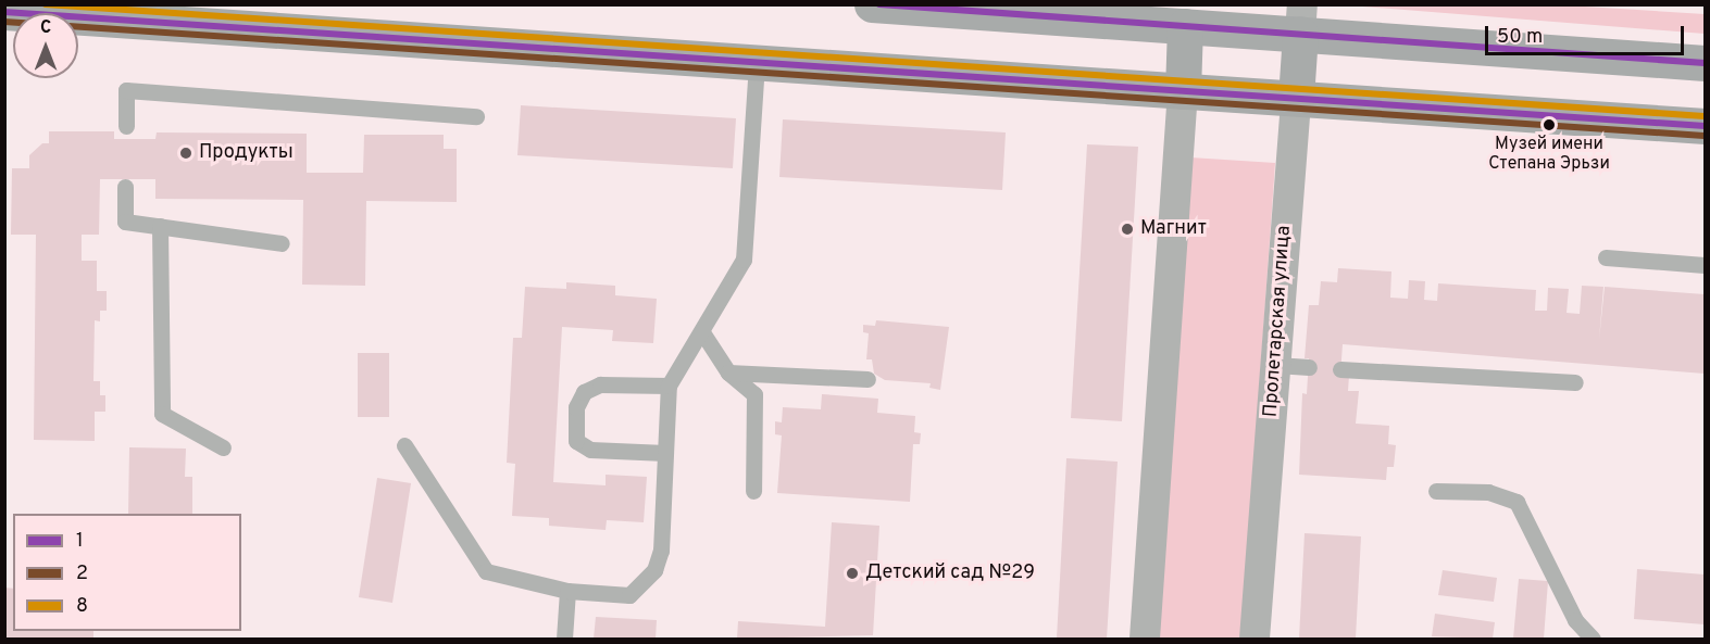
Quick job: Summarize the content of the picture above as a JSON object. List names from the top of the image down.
{
  "streets": {
    "main road": ["Пролетарская улица"]
  },
  "places": [
    "Музей имени Степана Эрьзи",
    "Продукты",
    "Магнит",
    "Детский сад №29"
  ],
  "lines": ["transit line 1", "transit line 8", "transit line 2"],
  "legend": ["1", "2", "8"],
  "scale_bar": "50 m",
  "north": "top"
}
